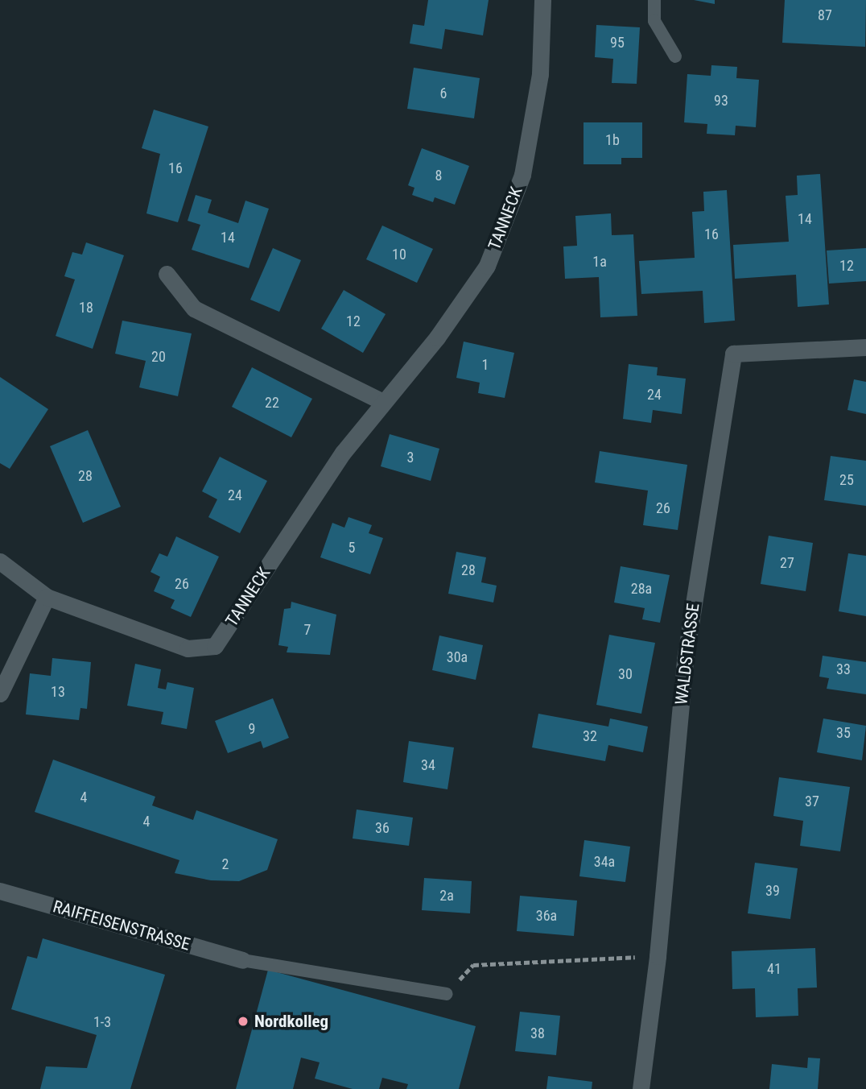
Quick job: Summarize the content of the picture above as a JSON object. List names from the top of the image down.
{
  "streets": {
    "street": ["TANNECK", "WALDSTRASSE", "RAIFFEISENSTRASSE"]
  },
  "places": ["Nordkolleg"],
  "house_numbers": [
    "87",
    "95",
    "6",
    "93",
    "1b",
    "16",
    "8",
    "14",
    "16",
    "14",
    "10",
    "1a",
    "12",
    "18",
    "12",
    "20",
    "1",
    "24",
    "22",
    "3",
    "28",
    "25",
    "24",
    "26",
    "5",
    "27",
    "28",
    "26",
    "28a",
    "7",
    "30a",
    "33",
    "30",
    "13",
    "9",
    "35",
    "32",
    "34",
    "4",
    "37",
    "4",
    "36",
    "34a",
    "2",
    "39",
    "2a",
    "36a",
    "41",
    "1-3",
    "38"
  ]
}
